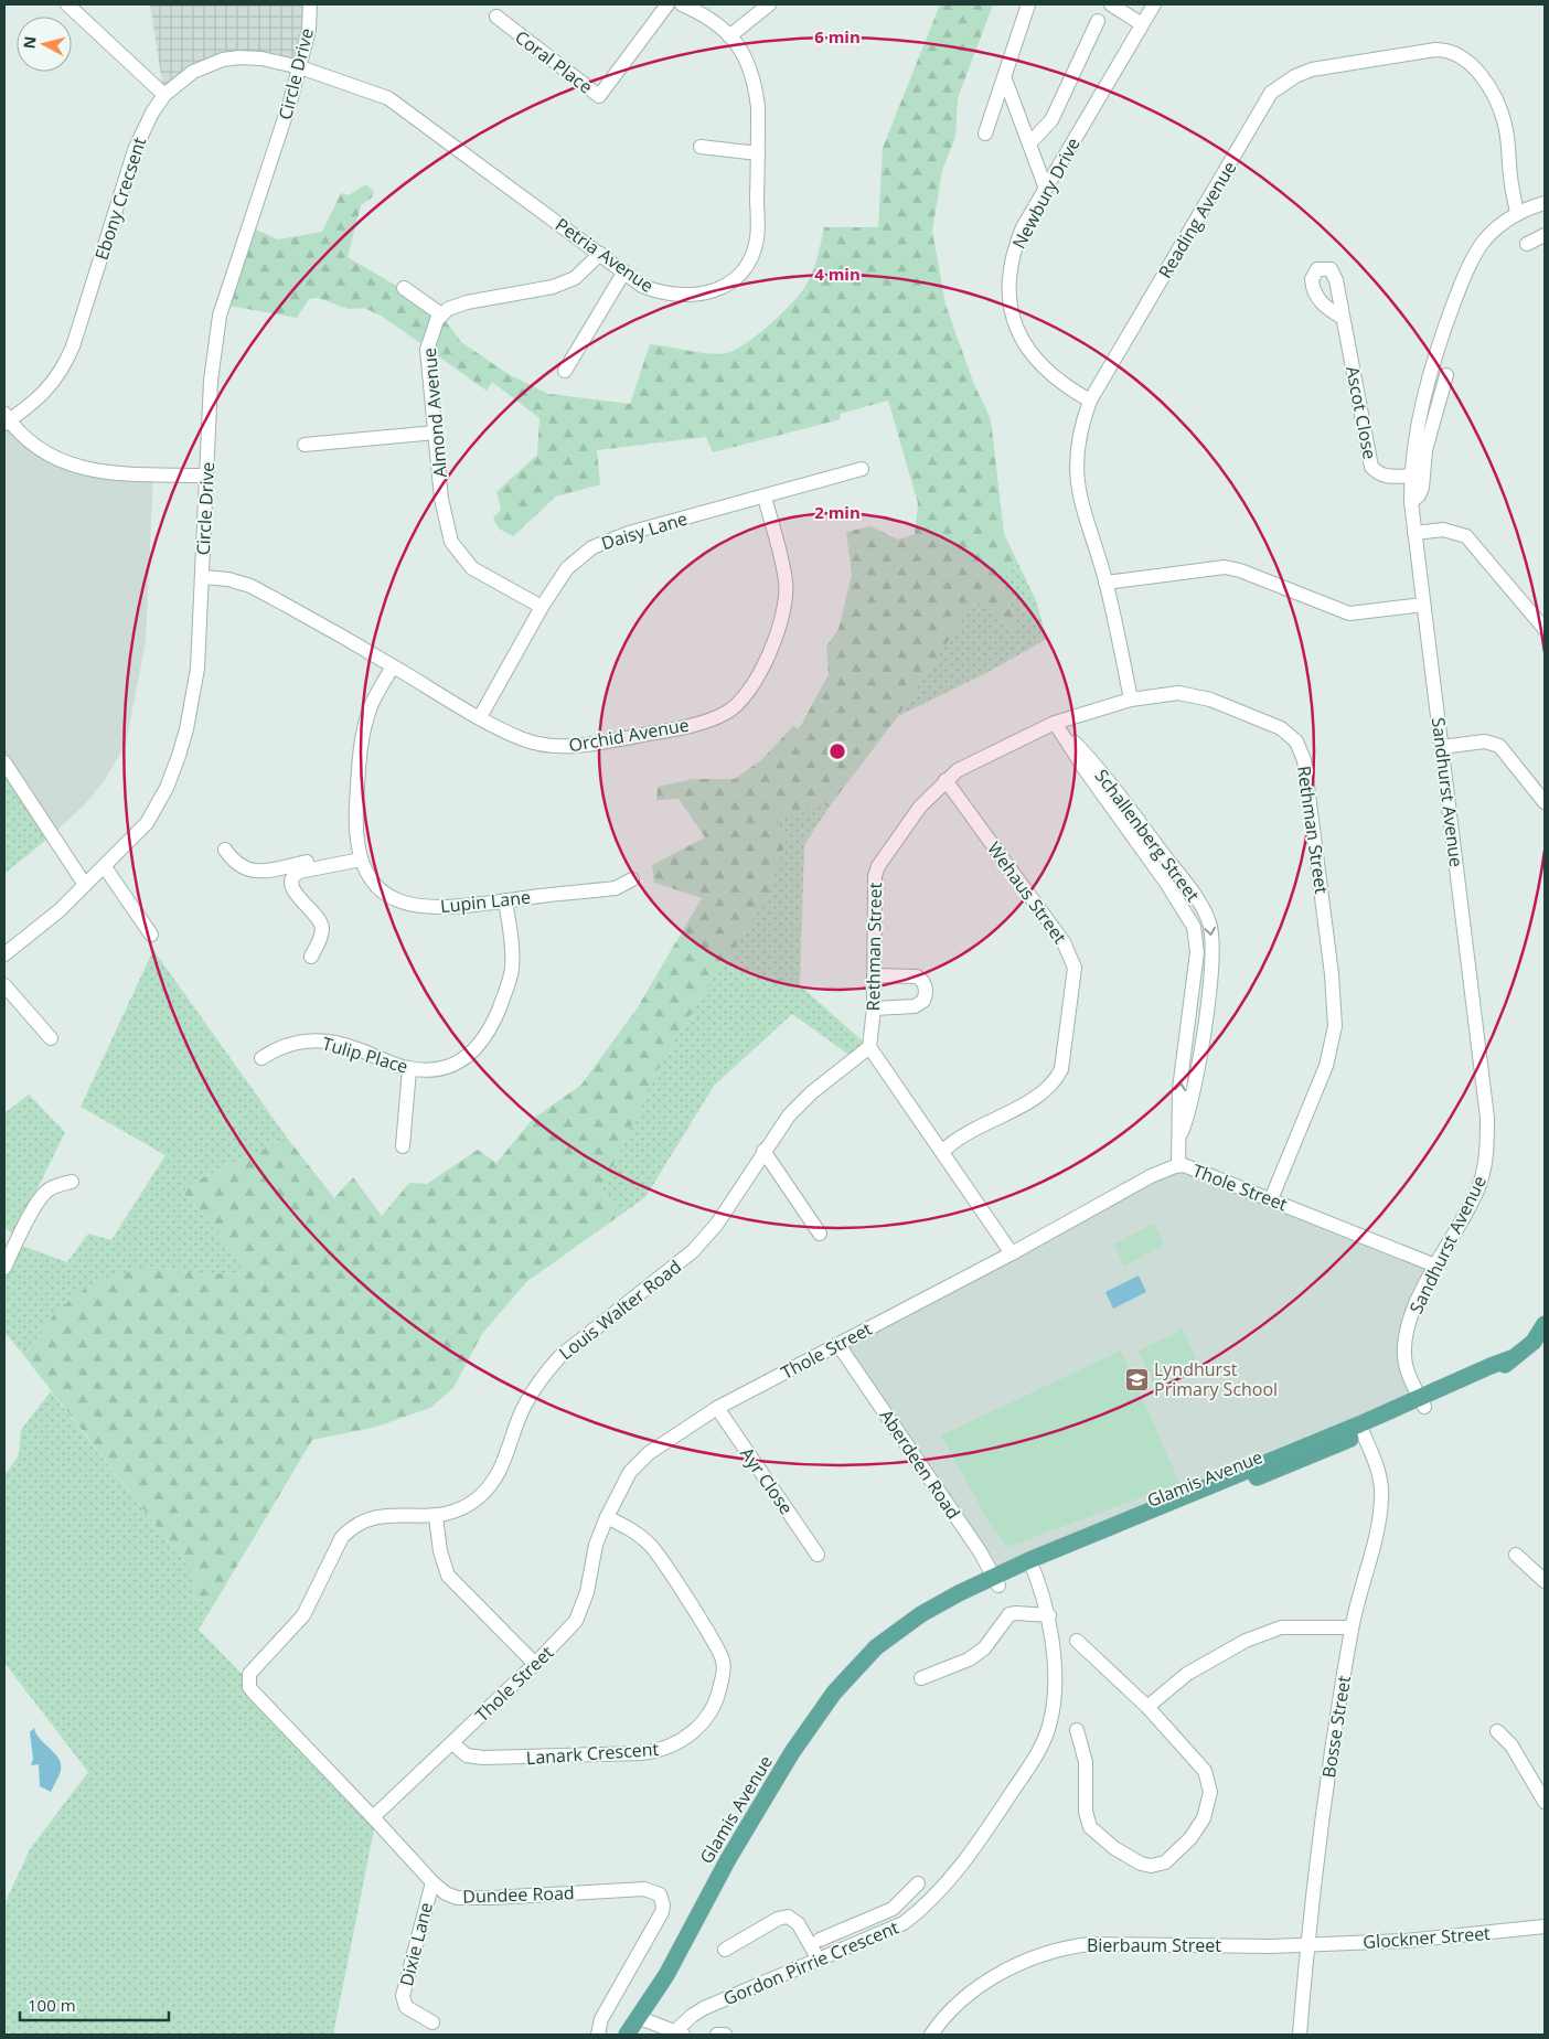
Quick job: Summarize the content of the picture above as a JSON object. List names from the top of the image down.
{
  "streets": {
    "main road": ["Glamis Avenue"],
    "street": [
      "Coral Place",
      "Circle Drive",
      "Newbury Drive",
      "Ebony Crecsent",
      "Reading Avenue",
      "Petria Avenue",
      "Almond Avenue",
      "Ascot Close",
      "Daisy Lane",
      "Orchid Avenue",
      "Sandhurst Avenue",
      "Rethman Street",
      "Schallenberg Street",
      "Wehaus Street",
      "Lupin Lane",
      "Tulip Place",
      "Thole Street",
      "Louis Walter Road",
      "Aberdeen Road",
      "Ayr Close",
      "Bosse Street",
      "Lanark Crescent",
      "Dundee Road",
      "Glockner Street",
      "Dixie Lane",
      "Bierbaum Street",
      "Gordon Pirrie Crescent"
    ]
  },
  "crossings": [
    ["Circle Drive", "Ebony Crecsent"],
    ["Circle Drive", "Petria Avenue"],
    ["Circle Drive", "Orchid Avenue"],
    ["Newbury Drive", "Reading Avenue"],
    ["Ebony Crecsent", "Petria Avenue"],
    ["Reading Avenue", "Sandhurst Avenue"],
    ["Reading Avenue", "Rethman Street"],
    ["Almond Avenue", "Daisy Lane"],
    ["Ascot Close", "Sandhurst Avenue"],
    ["Daisy Lane", "Orchid Avenue"],
    ["Orchid Avenue", "Lupin Lane"],
    ["Sandhurst Avenue", "Thole Street"],
    ["Sandhurst Avenue", "Glamis Avenue"],
    ["Rethman Street", "Schallenberg Street"],
    ["Rethman Street", "Wehaus Street"],
    ["Rethman Street", "Thole Street"],
    ["Rethman Street", "Louis Walter Road"],
    ["Schallenberg Street", "Thole Street"],
    ["Lupin Lane", "Tulip Place"],
    ["Thole Street", "Aberdeen Road"],
    ["Thole Street", "Ayr Close"],
    ["Thole Street", "Lanark Crescent"],
    ["Thole Street", "Dundee Road"],
    ["Louis Walter Road", "Dundee Road"],
    ["Aberdeen Road", "Glamis Avenue"],
    ["Glamis Avenue", "Bosse Street"],
    ["Glamis Avenue", "Gordon Pirrie Crescent"],
    ["Bosse Street", "Glockner Street"],
    ["Bosse Street", "Bierbaum Street"],
    ["Dundee Road", "Dixie Lane"],
    ["Glockner Street", "Bierbaum Street"]
  ],
  "places": {
    "school or university": ["Lyndhurst Primary School"]
  },
  "scale_bar": "100 m",
  "north": "left",
  "rings": ["6 min", "4 min", "2 min"]
}
